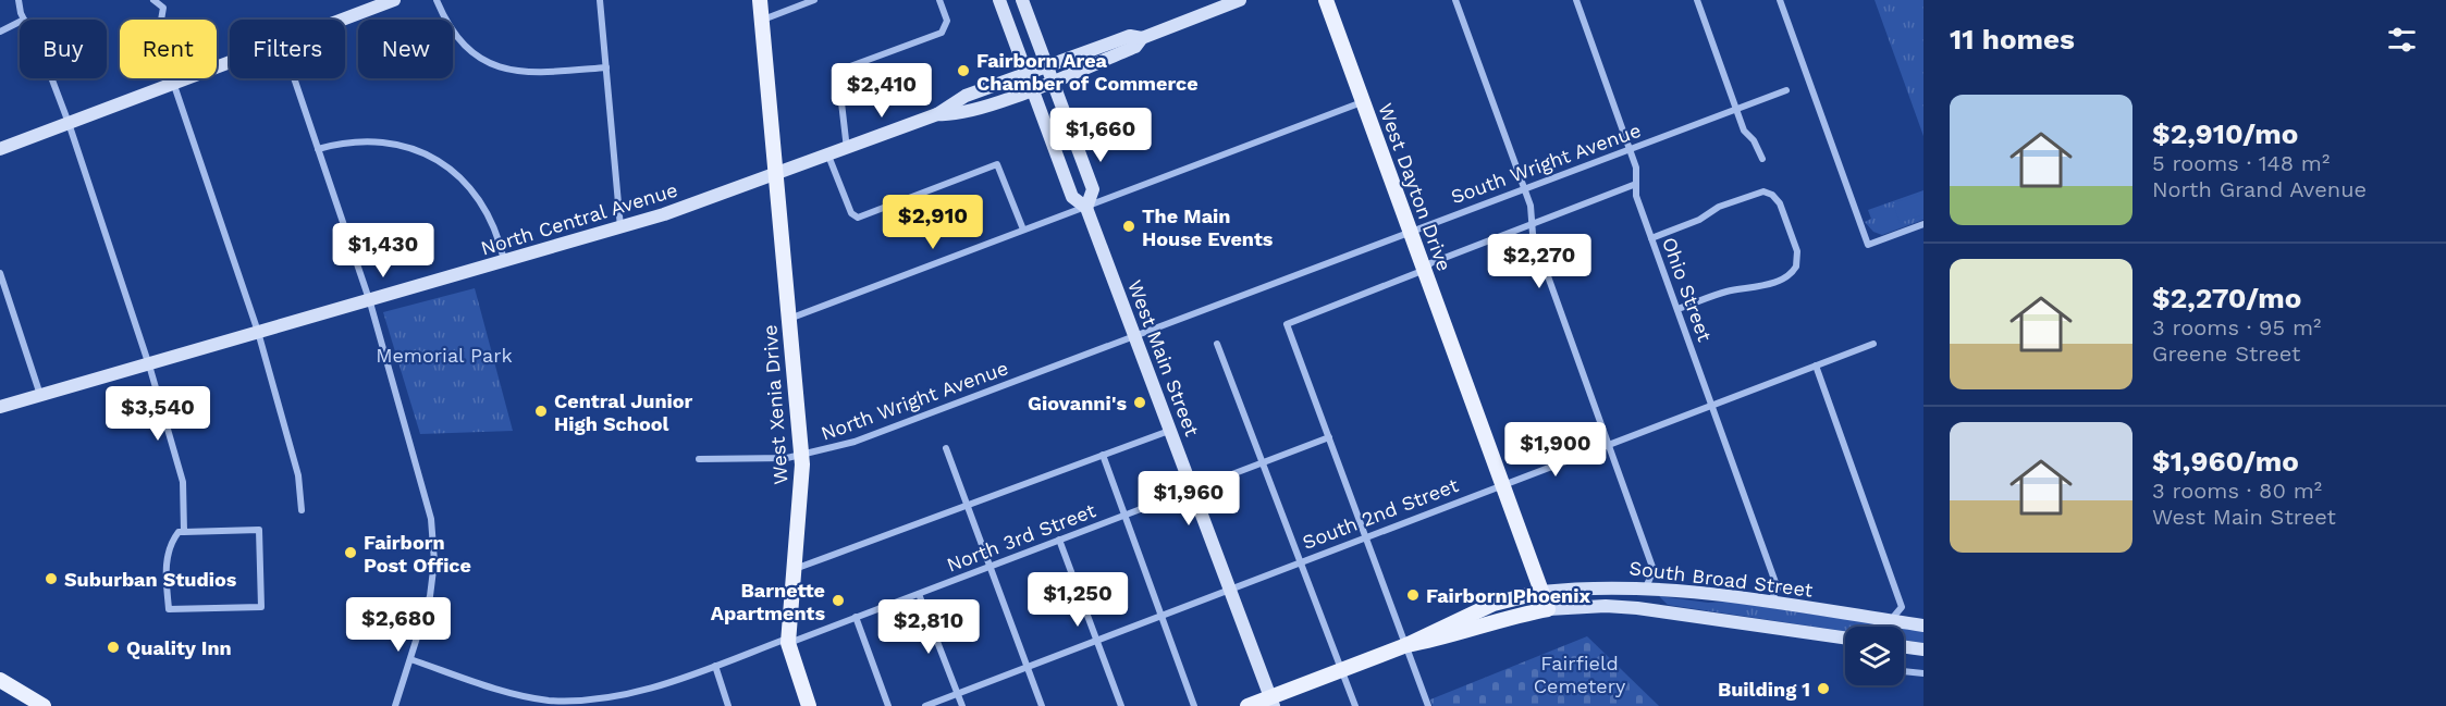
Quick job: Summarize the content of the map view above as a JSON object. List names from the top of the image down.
{
  "streets": {
    "main road": ["West Dayton Drive", "West Xenia Drive", "South Broad Street"],
    "street": [
      "South Wright Avenue",
      "North Central Avenue",
      "Ohio Street",
      "West Main Street",
      "North Wright Avenue",
      "South 2nd Street",
      "North 3rd Street"
    ]
  },
  "crossings": [
    ["South Wright Avenue", "West Dayton Drive"],
    ["South Wright Avenue", "Ohio Street"],
    ["South Wright Avenue", "West Main Street"],
    ["South Wright Avenue", "North Wright Avenue"],
    ["West Dayton Drive", "South 2nd Street"],
    ["West Dayton Drive", "South Broad Street"],
    ["North Central Avenue", "West Main Street"],
    ["North Central Avenue", "West Xenia Drive"],
    ["Ohio Street", "South 2nd Street"],
    ["Ohio Street", "South Broad Street"],
    ["West Main Street", "North Wright Avenue"],
    ["West Main Street", "South 2nd Street"],
    ["West Main Street", "North 3rd Street"],
    ["West Main Street", "South Broad Street"],
    ["North Wright Avenue", "West Xenia Drive"],
    ["West Xenia Drive", "North 3rd Street"]
  ],
  "parks": ["Memorial Park", "Fairfield Cemetery"],
  "places": [
    "Fairborn Area Chamber of Commerce",
    "The Main House Events",
    "Giovanni's",
    "Central Junior High School",
    "Fairborn Post Office",
    "Suburban Studios",
    "Fairborn Phoenix",
    "Barnette Apartments",
    "Quality Inn",
    "Building 1"
  ],
  "page": {
    "heading": "11 homes",
    "chip": [
      "Buy",
      "Rent",
      "Filters",
      "New"
    ],
    "price": [
      "$2,410",
      "$1,660",
      "$2,910",
      "$1,430",
      "$2,270",
      "$3,540",
      "$1,900",
      "$1,960",
      "$1,250",
      "$2,680",
      "$2,810"
    ],
    "list": [
      {
        "name": "$2,910/mo",
        "note": "5 rooms · 148 m² · North Grand Avenue"
      },
      {
        "name": "$2,270/mo",
        "note": "3 rooms · 95 m² · Greene Street"
      },
      {
        "name": "$1,960/mo",
        "note": "3 rooms · 80 m² · West Main Street"
      }
    ]
  }
}
